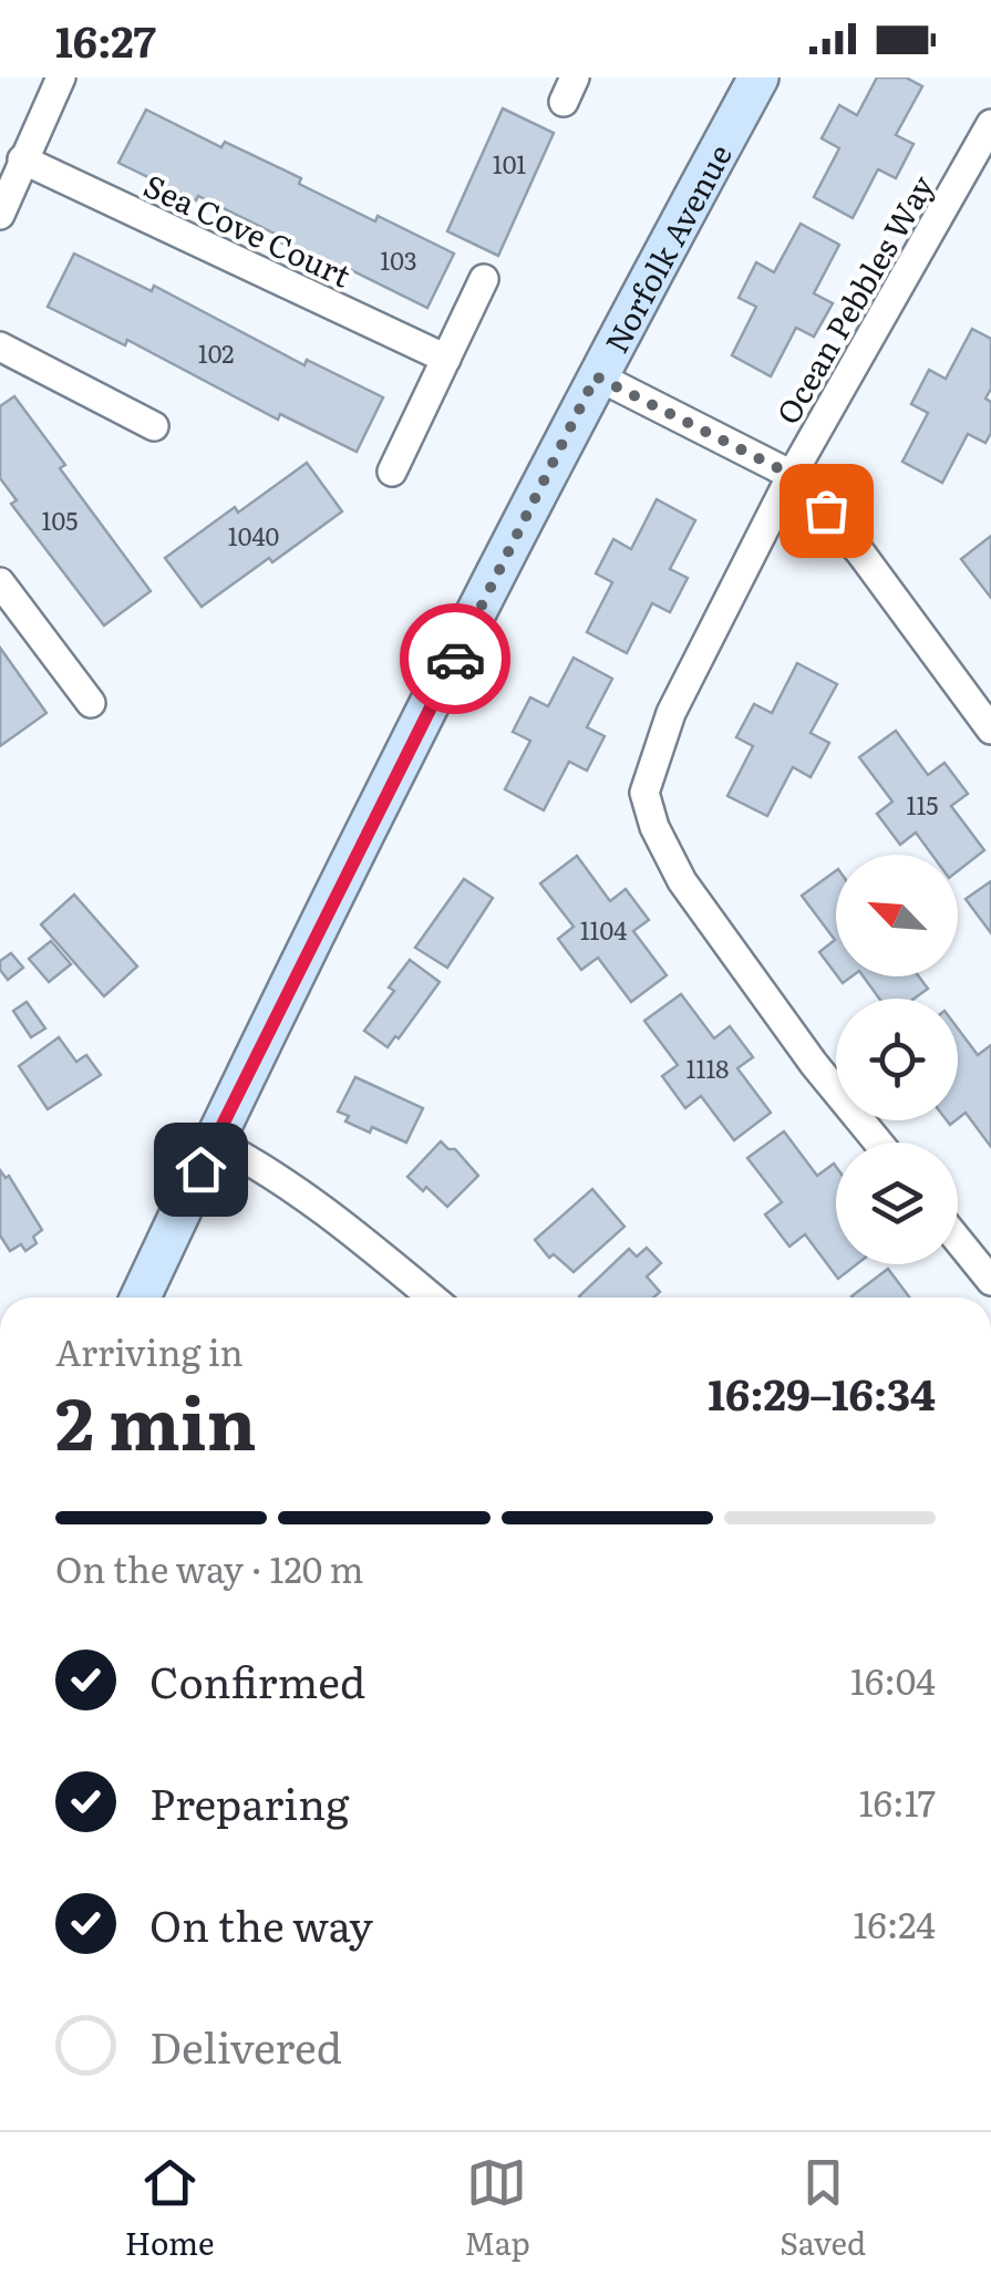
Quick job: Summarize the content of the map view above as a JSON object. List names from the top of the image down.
{
  "streets": {
    "main road": ["Norfolk Avenue"],
    "street": ["Sea Cove Court", "Ocean Pebbles Way"]
  },
  "house_numbers": [
    "101",
    "103",
    "102",
    "105",
    "1040",
    "115",
    "1104",
    "1118"
  ],
  "north": "top left",
  "page": {
    "status": "16:27",
    "heading": ["2 min", "Arriving in", "16:29–16:34"],
    "bar": "On the way · 120 m",
    "list": [
      ["Confirmed", "16:04"],
      ["Preparing", "16:17"],
      ["On the way", "16:24"],
      "Delivered"
    ],
    "tabs": ["Home", "Map", "Saved"]
  }
}
